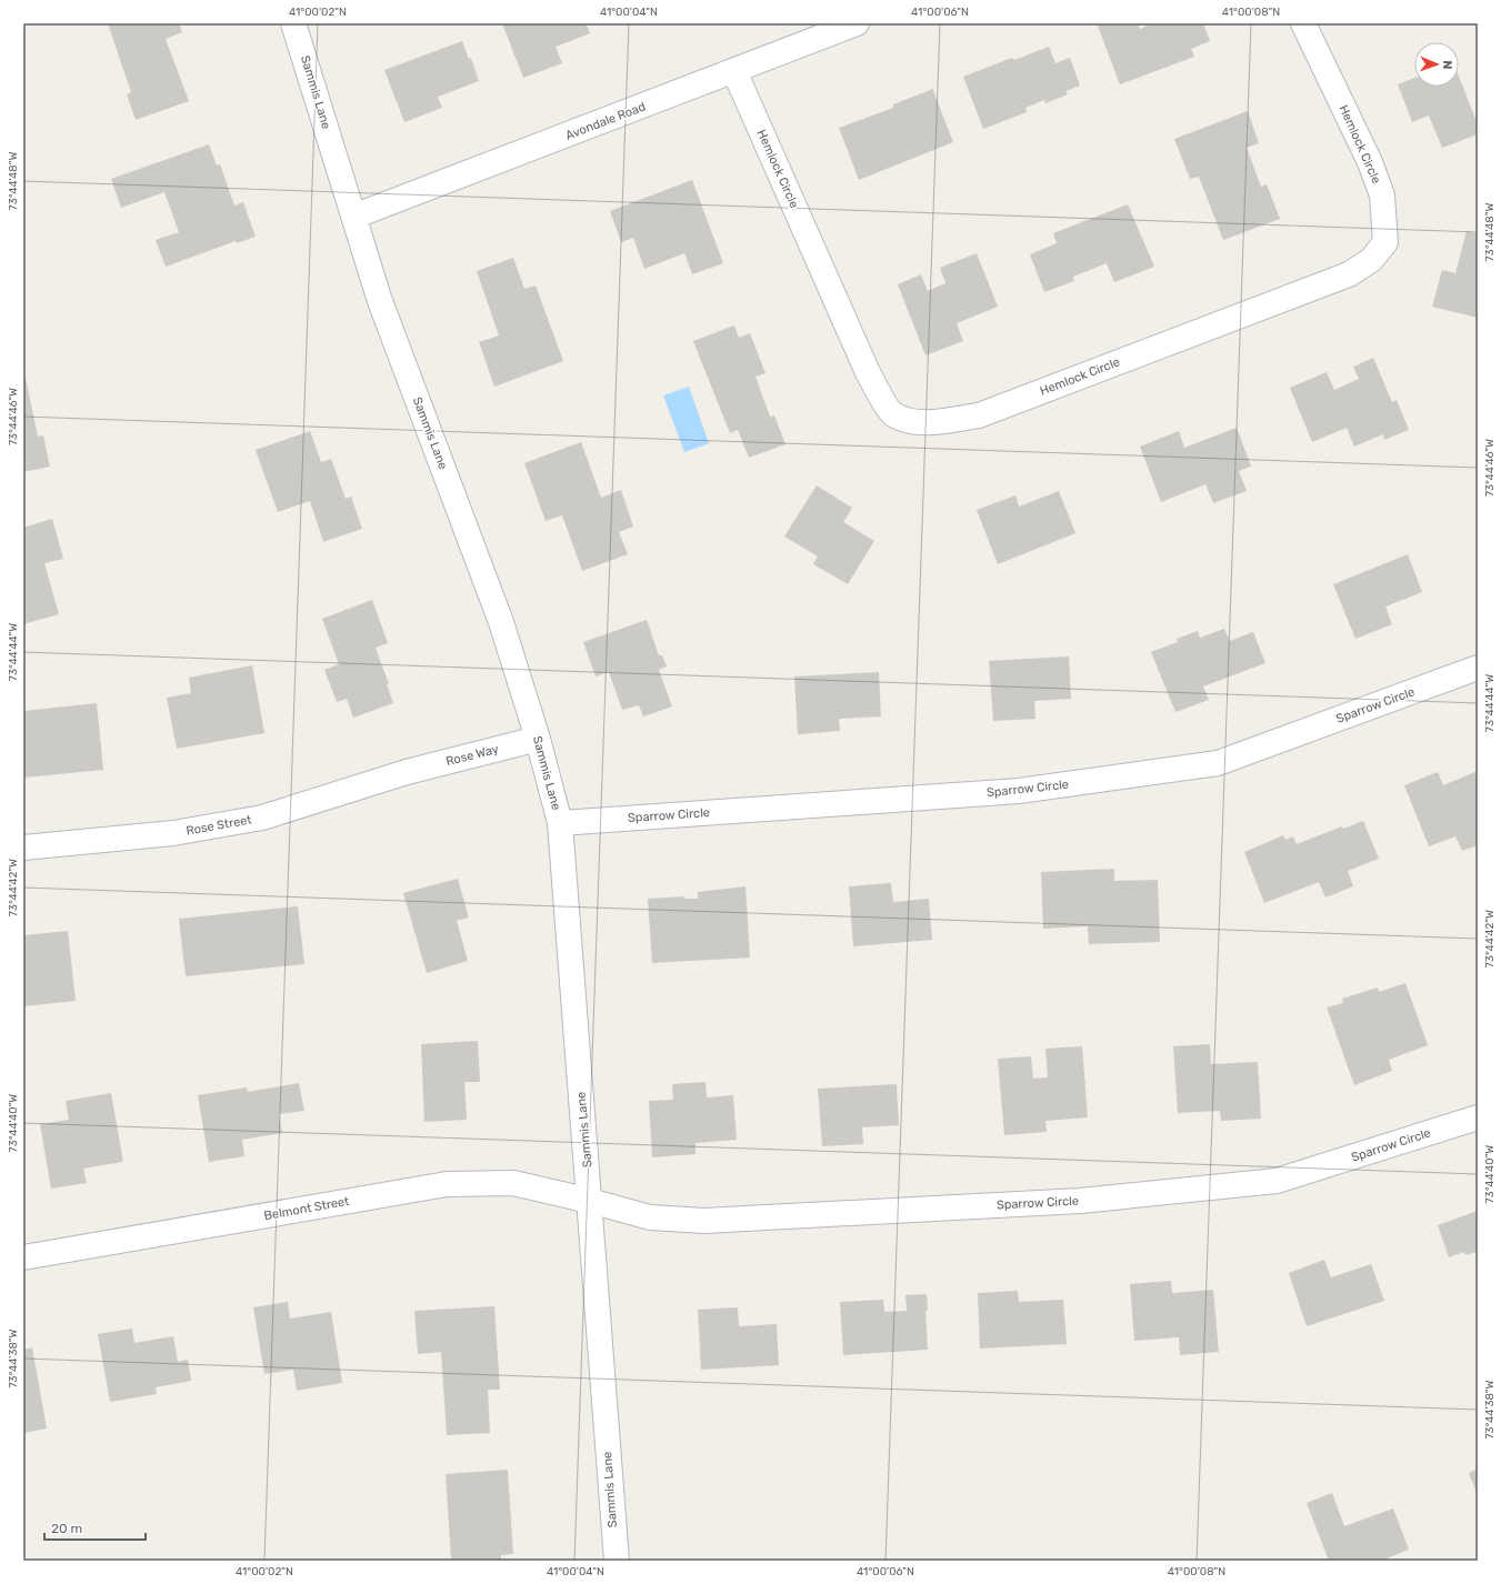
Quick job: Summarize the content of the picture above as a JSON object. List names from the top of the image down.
{
  "streets": {
    "street": [
      "Sammis Lane",
      "Avondale Road",
      "Hemlock Circle",
      "Sparrow Circle",
      "Rose Way",
      "Rose Street",
      "Belmont Street"
    ]
  },
  "crossings": [
    ["Sammis Lane", "Avondale Road"],
    ["Sammis Lane", "Sparrow Circle"],
    ["Sammis Lane", "Rose Way"],
    ["Sammis Lane", "Belmont Street"],
    ["Avondale Road", "Hemlock Circle"],
    ["Sparrow Circle", "Belmont Street"],
    ["Rose Way", "Rose Street"]
  ],
  "scale_bar": "20 m",
  "north": "right",
  "coordinates": [
    "41°00'02\"N",
    "41°00'04\"N",
    "41°00'06\"N",
    "41°00'08\"N",
    "73°44'48\"W",
    "73°44'46\"W",
    "73°44'44\"W",
    "73°44'42\"W",
    "73°44'40\"W",
    "73°44'38\"W"
  ]
}
